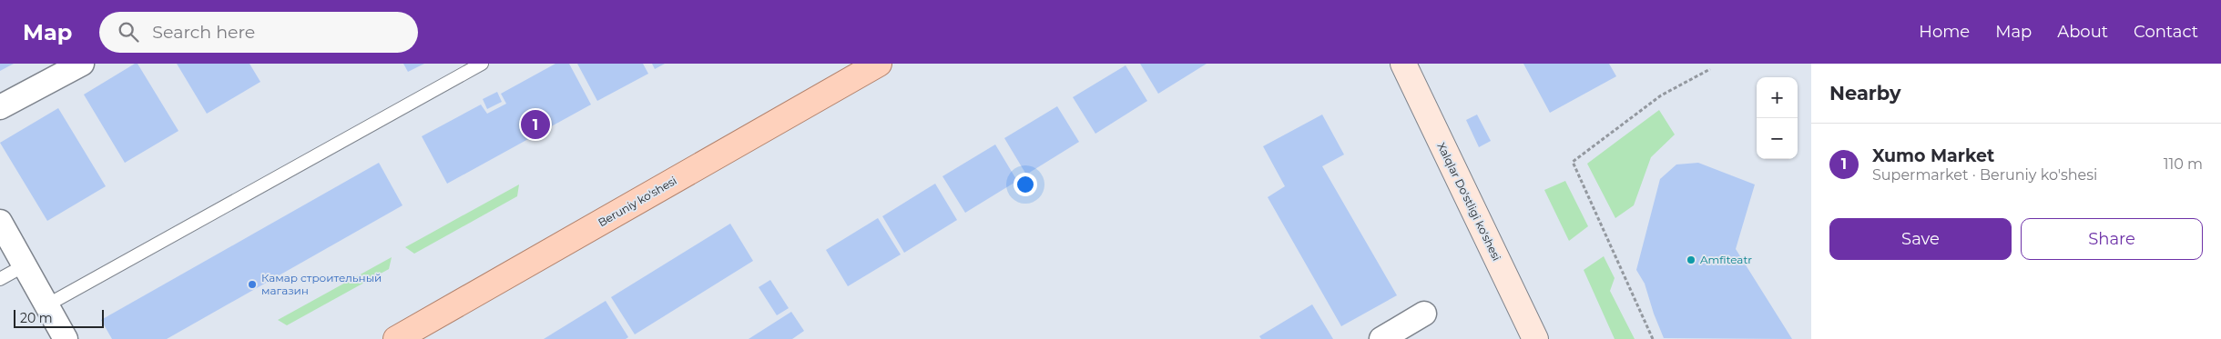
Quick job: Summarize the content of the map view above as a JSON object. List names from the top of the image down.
{
  "streets": {
    "main road": ["Beruniy ko'shesi"],
    "street": ["Xalqlar Do'stligi ko'shesi"]
  },
  "places": ["Amfiteatr", "Камар строительный магазин"],
  "scale_bar": "20 m",
  "page": {
    "header": "Map",
    "search": "Search here",
    "nav": [
      "Home",
      "Map",
      "About",
      "Contact"
    ],
    "heading": "Nearby",
    "map_buttons": ["+", "−"],
    "pins": "1",
    "list": [
      {
        "mark": "1",
        "name": "Xumo Market",
        "note": "Supermarket · Beruniy ko'shesi",
        "value": "110 m"
      }
    ],
    "buttons": ["Save", "Share"],
    "scale": "20 m"
  }
}
